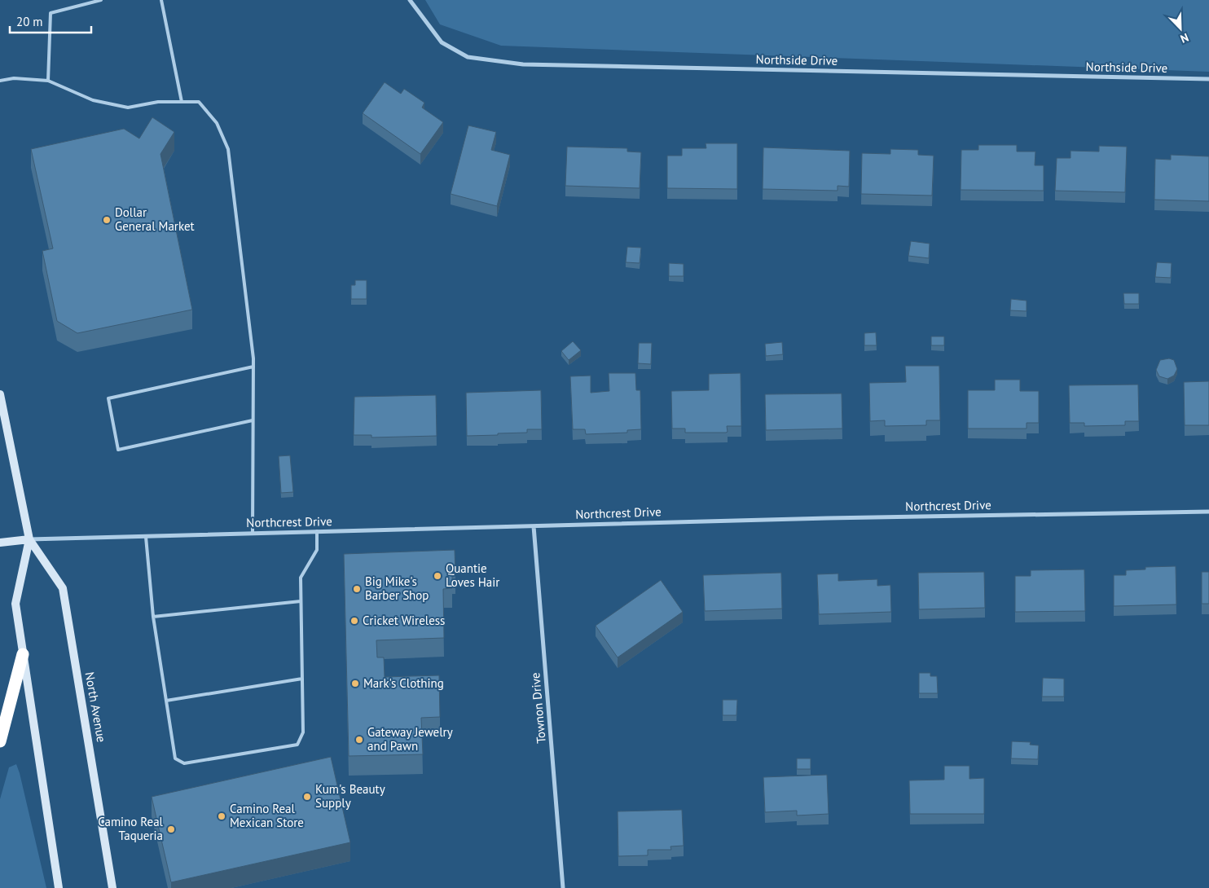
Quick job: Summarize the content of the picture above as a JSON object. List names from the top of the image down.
{
  "streets": {
    "main road": ["North Avenue"],
    "street": ["Northside Drive", "Northcrest Drive", "Townon Drive"]
  },
  "crossings": [
    ["Northcrest Drive", "North Avenue"],
    ["Northcrest Drive", "Townon Drive"]
  ],
  "places": [
    "Dollar General Market",
    "Quantie Loves Hair",
    "Big Mike's Barber Shop",
    "Cricket Wireless",
    "Mark's Clothing",
    "Gateway Jewelry and Pawn",
    "Kum's Beauty Supply",
    "Camino Real Mexican Store",
    "Camino Real Taqueria"
  ],
  "scale_bar": "20 m",
  "north": "bottom right"
}
